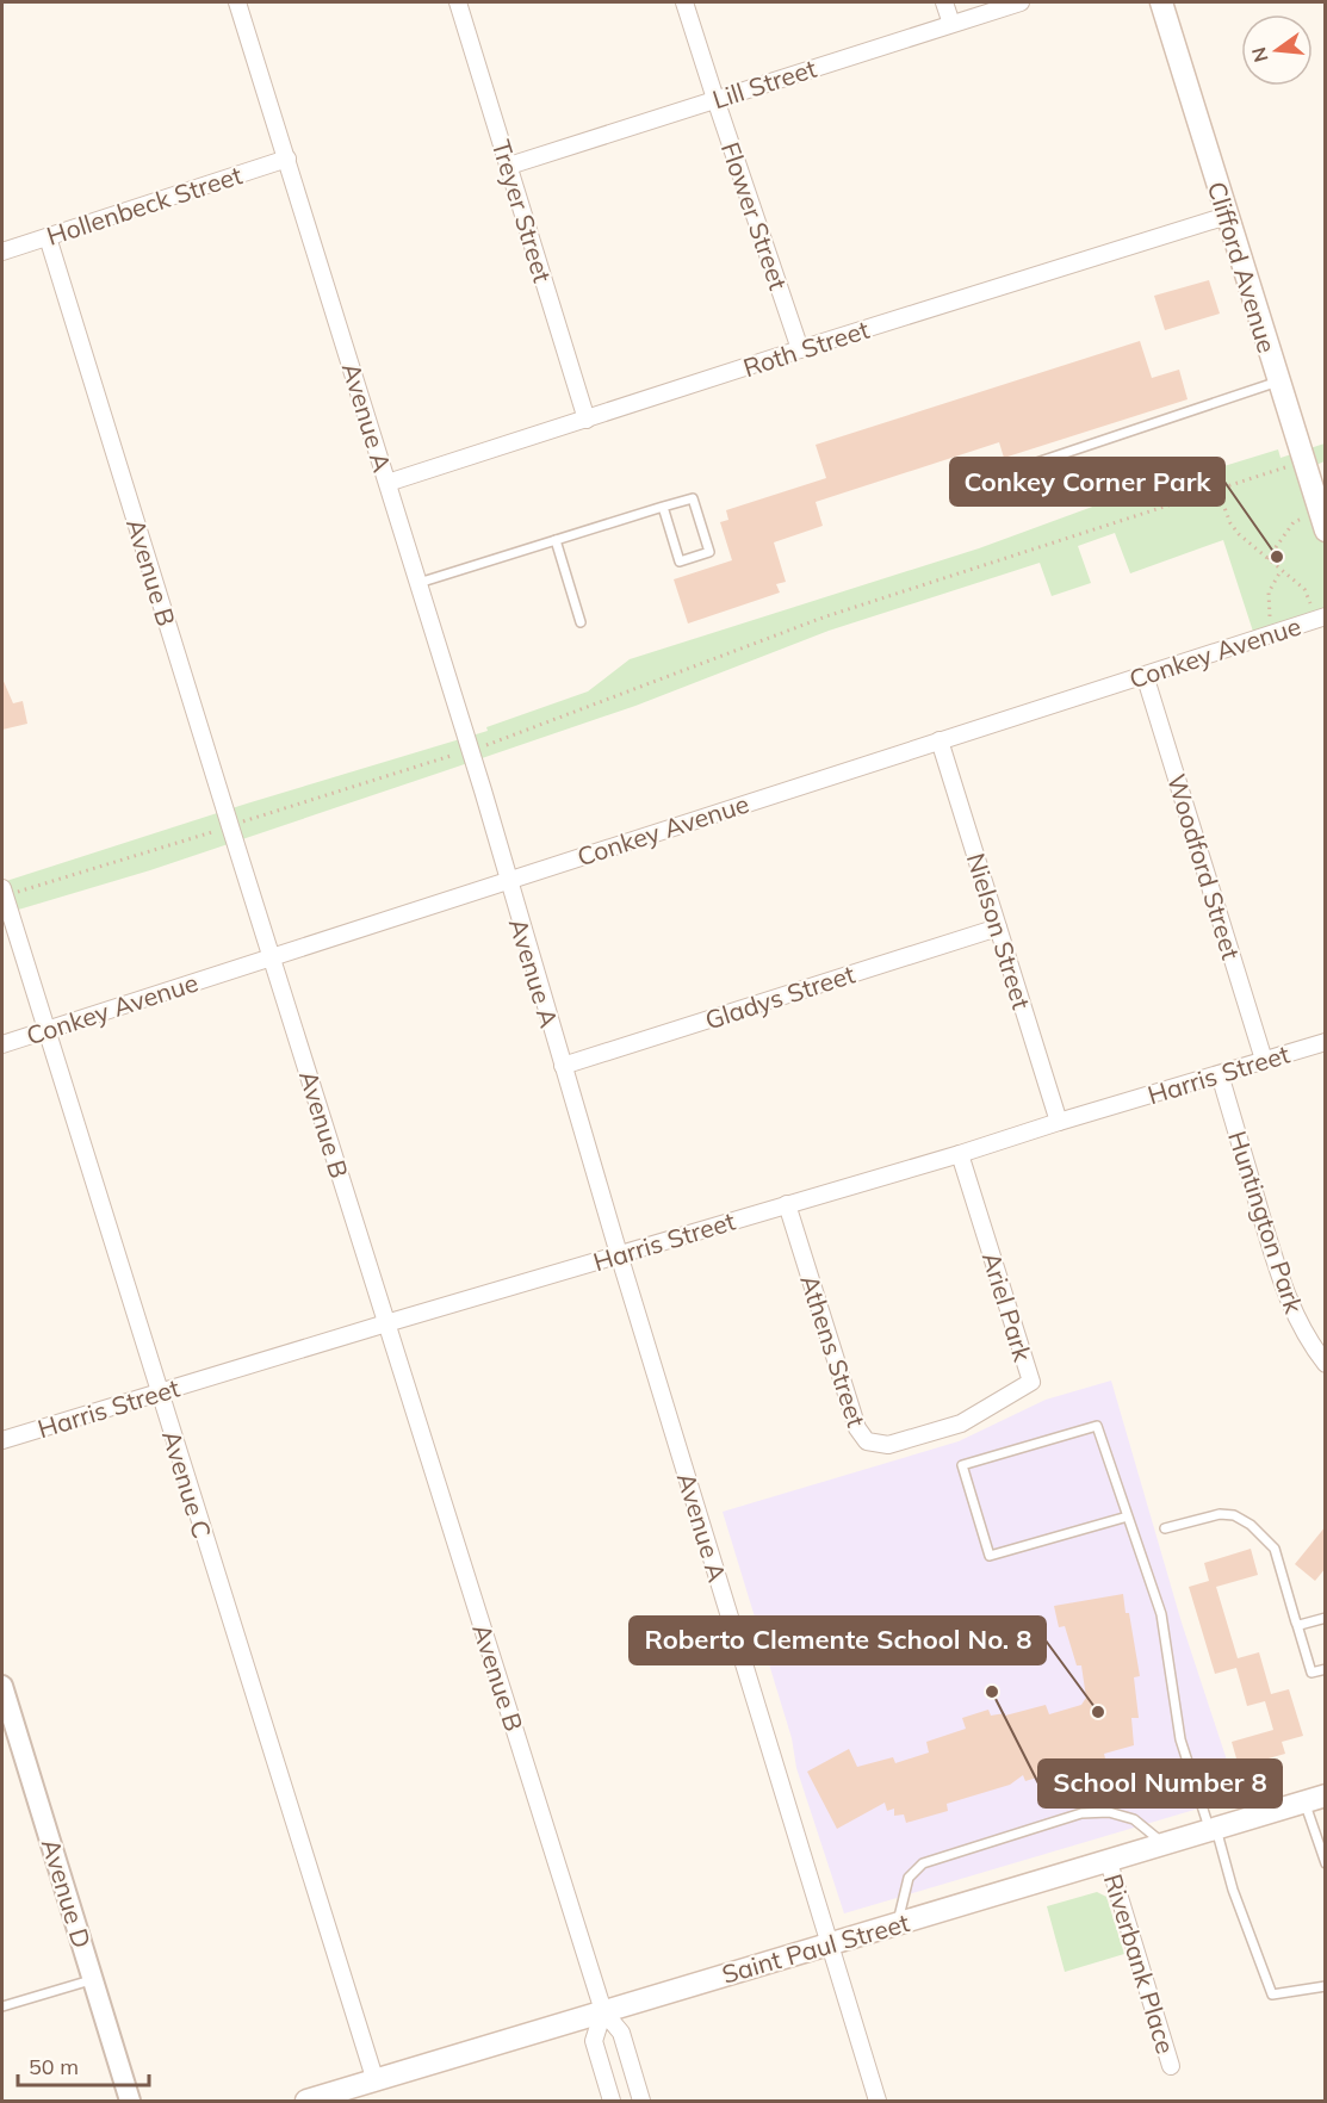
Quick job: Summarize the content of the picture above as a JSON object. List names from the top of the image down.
{
  "streets": {
    "main road": ["Clifford Avenue", "Saint Paul Street"],
    "street": [
      "Lill Street",
      "Hollenbeck Street",
      "Treyer Street",
      "Flower Street",
      "Roth Street",
      "Avenue A",
      "Avenue B",
      "Conkey Avenue",
      "Woodford Street",
      "Nielson Street",
      "Gladys Street",
      "Harris Street",
      "Huntington Park",
      "Ariel Park",
      "Athens Street",
      "Avenue C",
      "Avenue D",
      "Riverbank Place"
    ]
  },
  "crossings": [
    ["Lill Street", "Treyer Street"],
    ["Lill Street", "Flower Street"],
    ["Hollenbeck Street", "Avenue A"],
    ["Hollenbeck Street", "Avenue B"],
    ["Treyer Street", "Roth Street"],
    ["Flower Street", "Roth Street"],
    ["Clifford Avenue", "Roth Street"],
    ["Roth Street", "Avenue A"],
    ["Avenue A", "Conkey Avenue"],
    ["Avenue A", "Gladys Street"],
    ["Avenue A", "Harris Street"],
    ["Avenue A", "Saint Paul Street"],
    ["Avenue B", "Conkey Avenue"],
    ["Avenue B", "Harris Street"],
    ["Avenue B", "Saint Paul Street"],
    ["Conkey Avenue", "Woodford Street"],
    ["Conkey Avenue", "Nielson Street"],
    ["Conkey Avenue", "Avenue C"],
    ["Woodford Street", "Harris Street"],
    ["Nielson Street", "Gladys Street"],
    ["Nielson Street", "Harris Street"],
    ["Harris Street", "Huntington Park"],
    ["Harris Street", "Ariel Park"],
    ["Harris Street", "Athens Street"],
    ["Harris Street", "Avenue C"],
    ["Ariel Park", "Athens Street"],
    ["Avenue C", "Saint Paul Street"],
    ["Saint Paul Street", "Riverbank Place"]
  ],
  "places": ["Conkey Corner Park", "School Number 8", "Roberto Clemente School No. 8"],
  "scale_bar": "50 m",
  "north": "left"
}
